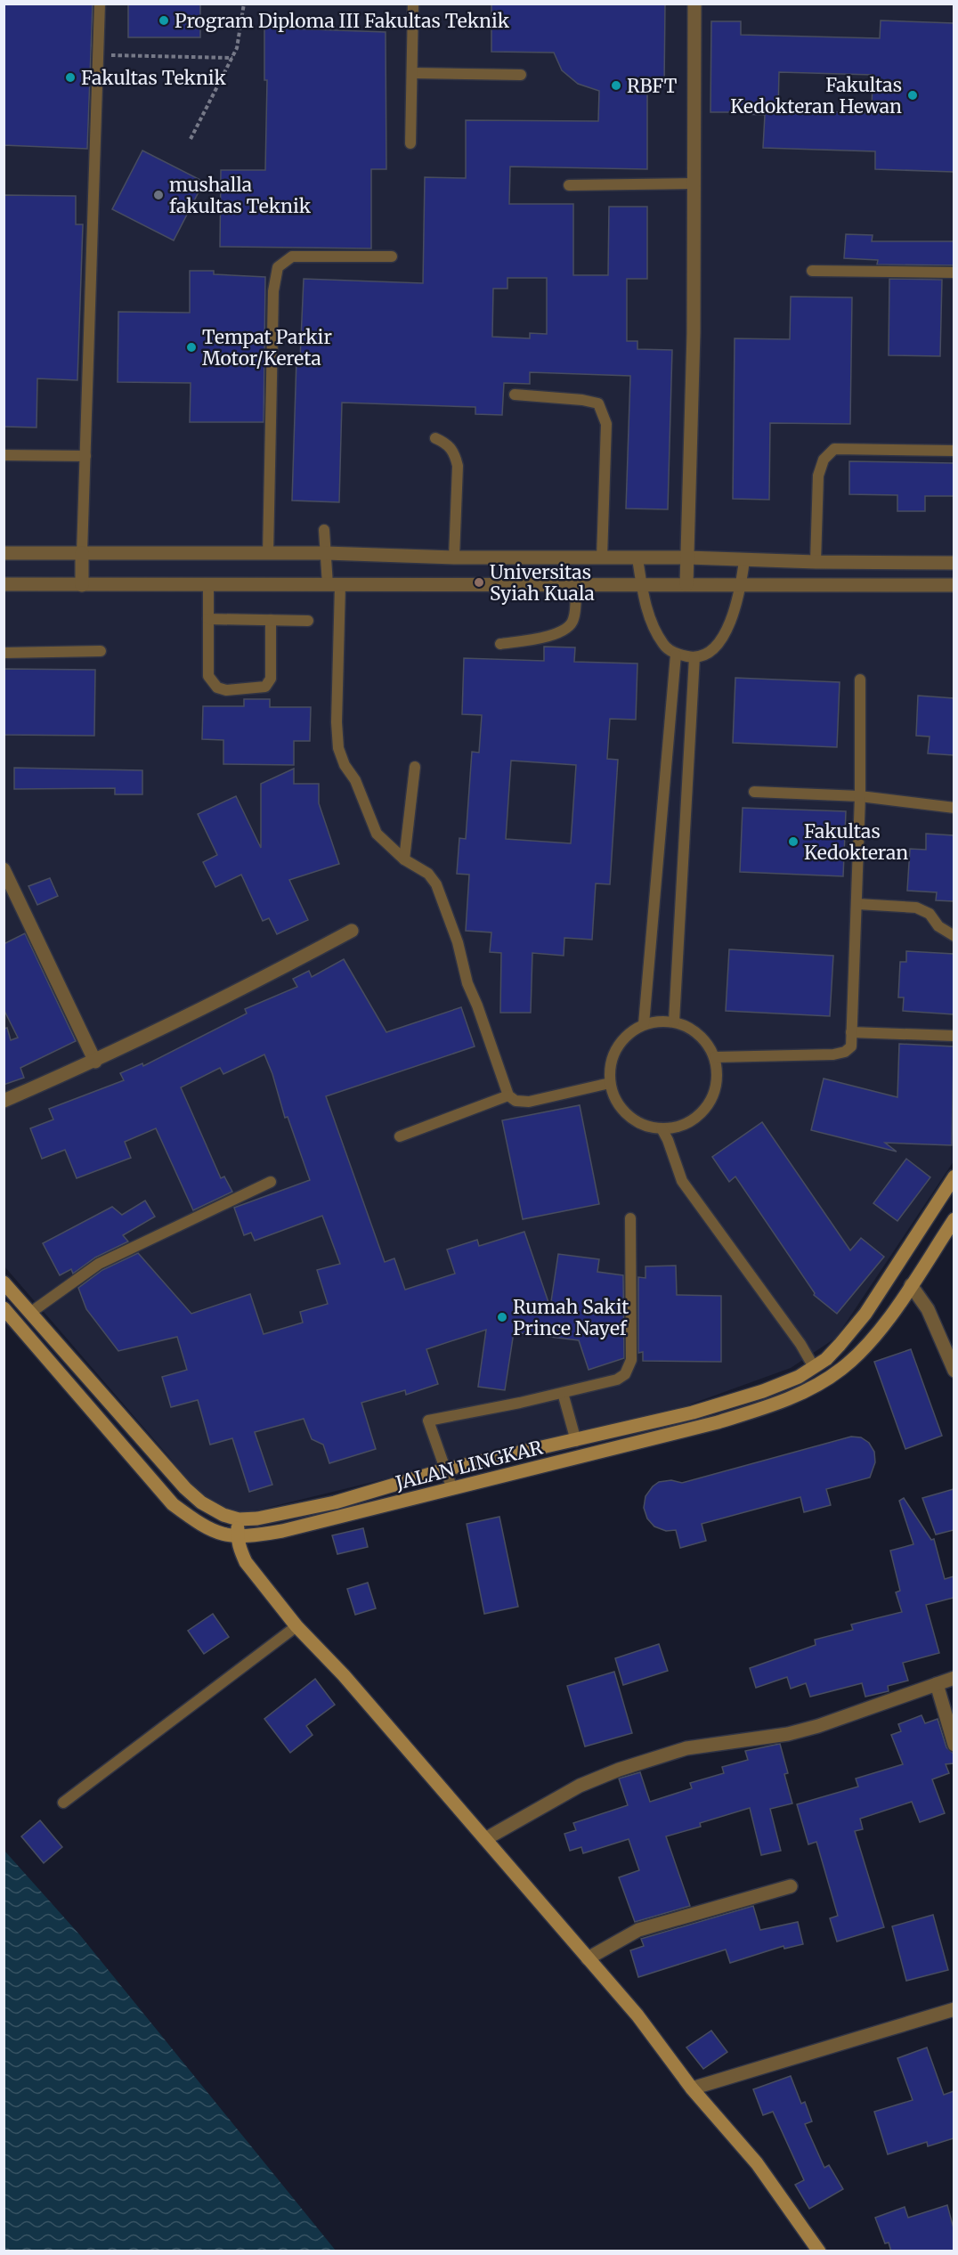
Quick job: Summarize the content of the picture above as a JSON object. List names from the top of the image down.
{
  "streets": {
    "street": ["JALAN LINGKAR"]
  },
  "places": [
    "Program Diploma III Fakultas Teknik",
    "Fakultas Teknik",
    "RBFT",
    "Fakultas Kedokteran Hewan",
    "mushalla fakultas Teknik",
    "Tempat Parkir Motor/Kereta",
    "Universitas Syiah Kuala",
    "Fakultas Kedokteran",
    "Rumah Sakit Prince Nayef"
  ]
}
